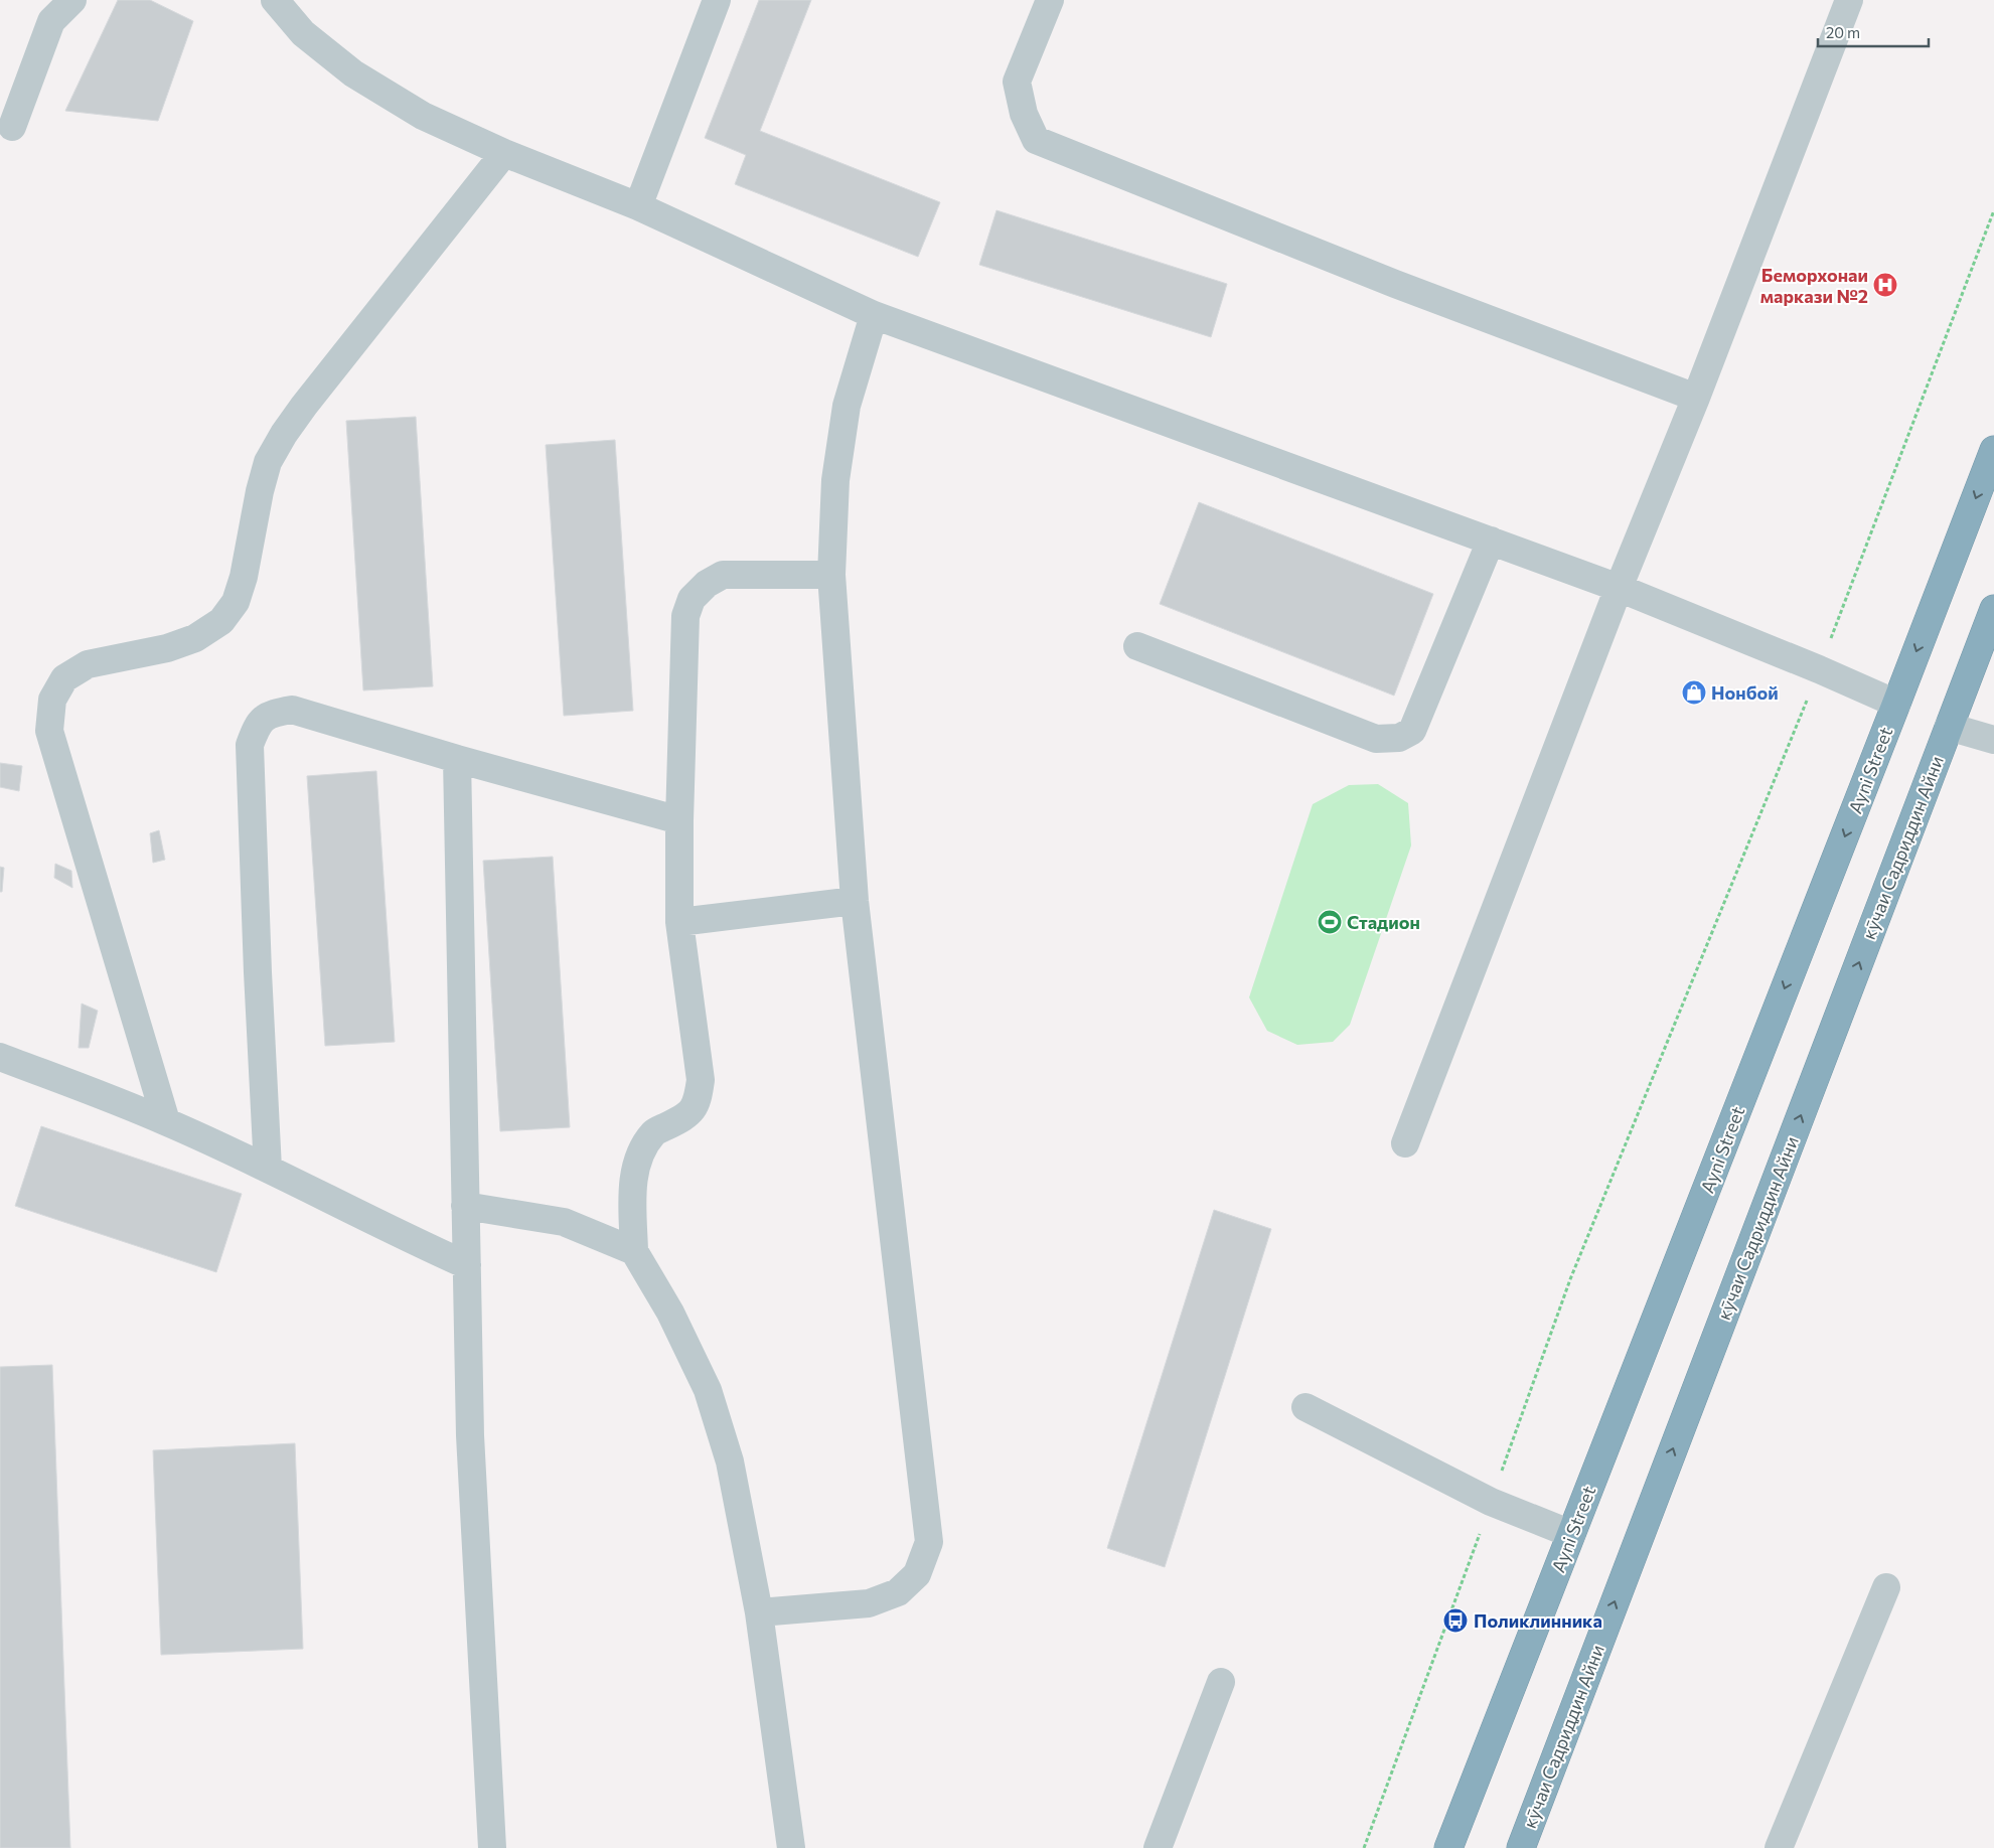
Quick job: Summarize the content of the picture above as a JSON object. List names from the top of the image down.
{
  "streets": {
    "highway": ["Ayni Street", "кӯчаи Садриддин Айни"]
  },
  "one_way": ["Ayni Street", "кӯчаи Садриддин Айни"],
  "places": {
    "hospital": ["Беморхонаи маркази №2"],
    "shop": ["Нонбой"],
    "sports": ["Стадион"],
    "bus stop": ["Поликлинника"]
  },
  "scale_bar": "20 m"
}
